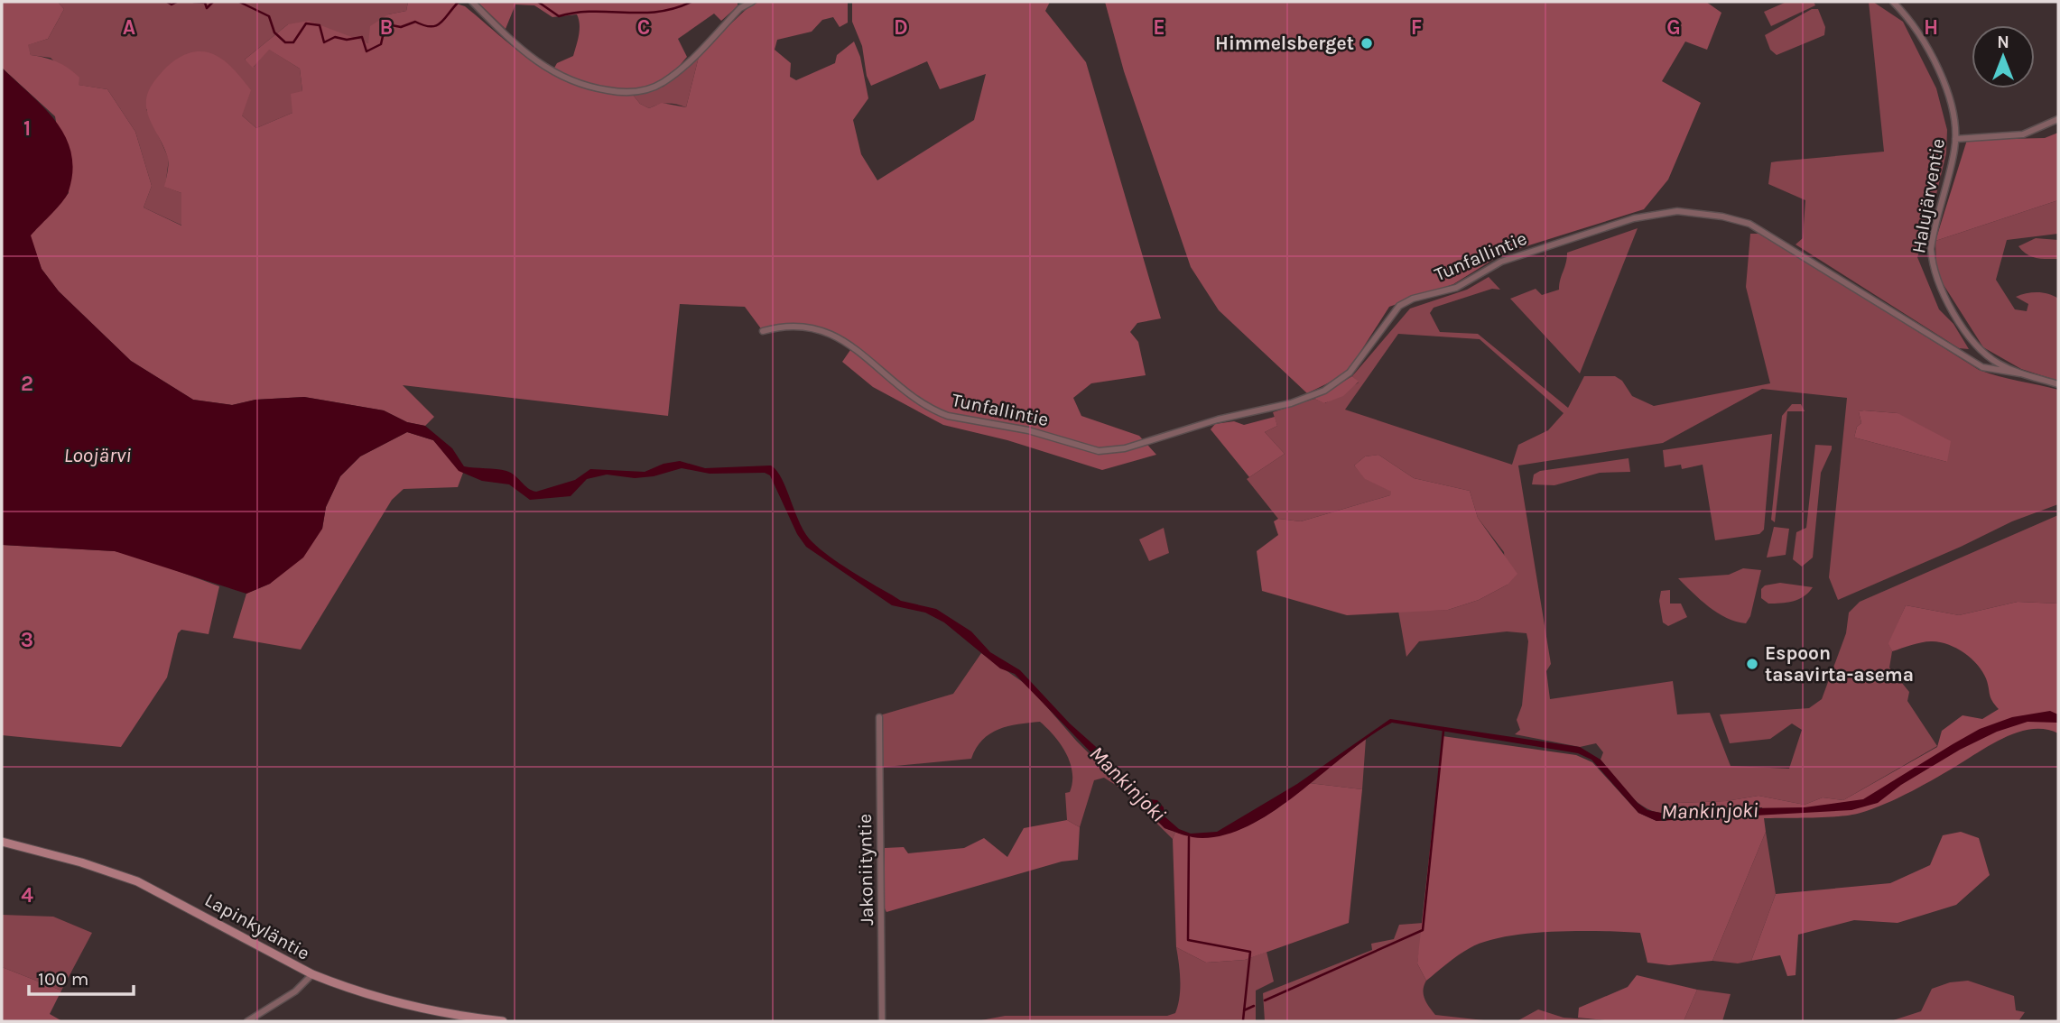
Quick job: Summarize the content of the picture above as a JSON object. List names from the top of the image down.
{
  "streets": {
    "main road": ["Lapinkyläntie"],
    "street": ["Halujärventie", "Tunfallintie", "Jakoniityntie"]
  },
  "crossings": [
    ["Halujärventie", "Tunfallintie"]
  ],
  "water": ["Loojärvi", "Mankinjoki"],
  "places": ["Himmelsberget", "Espoon tasavirta-asema"],
  "scale_bar": "100 m",
  "north": "top",
  "grid": {
    "columns": [
      "A",
      "B",
      "C",
      "D",
      "E",
      "F",
      "G",
      "H"
    ],
    "rows": [
      "1",
      "2",
      "3",
      "4"
    ]
  }
}
